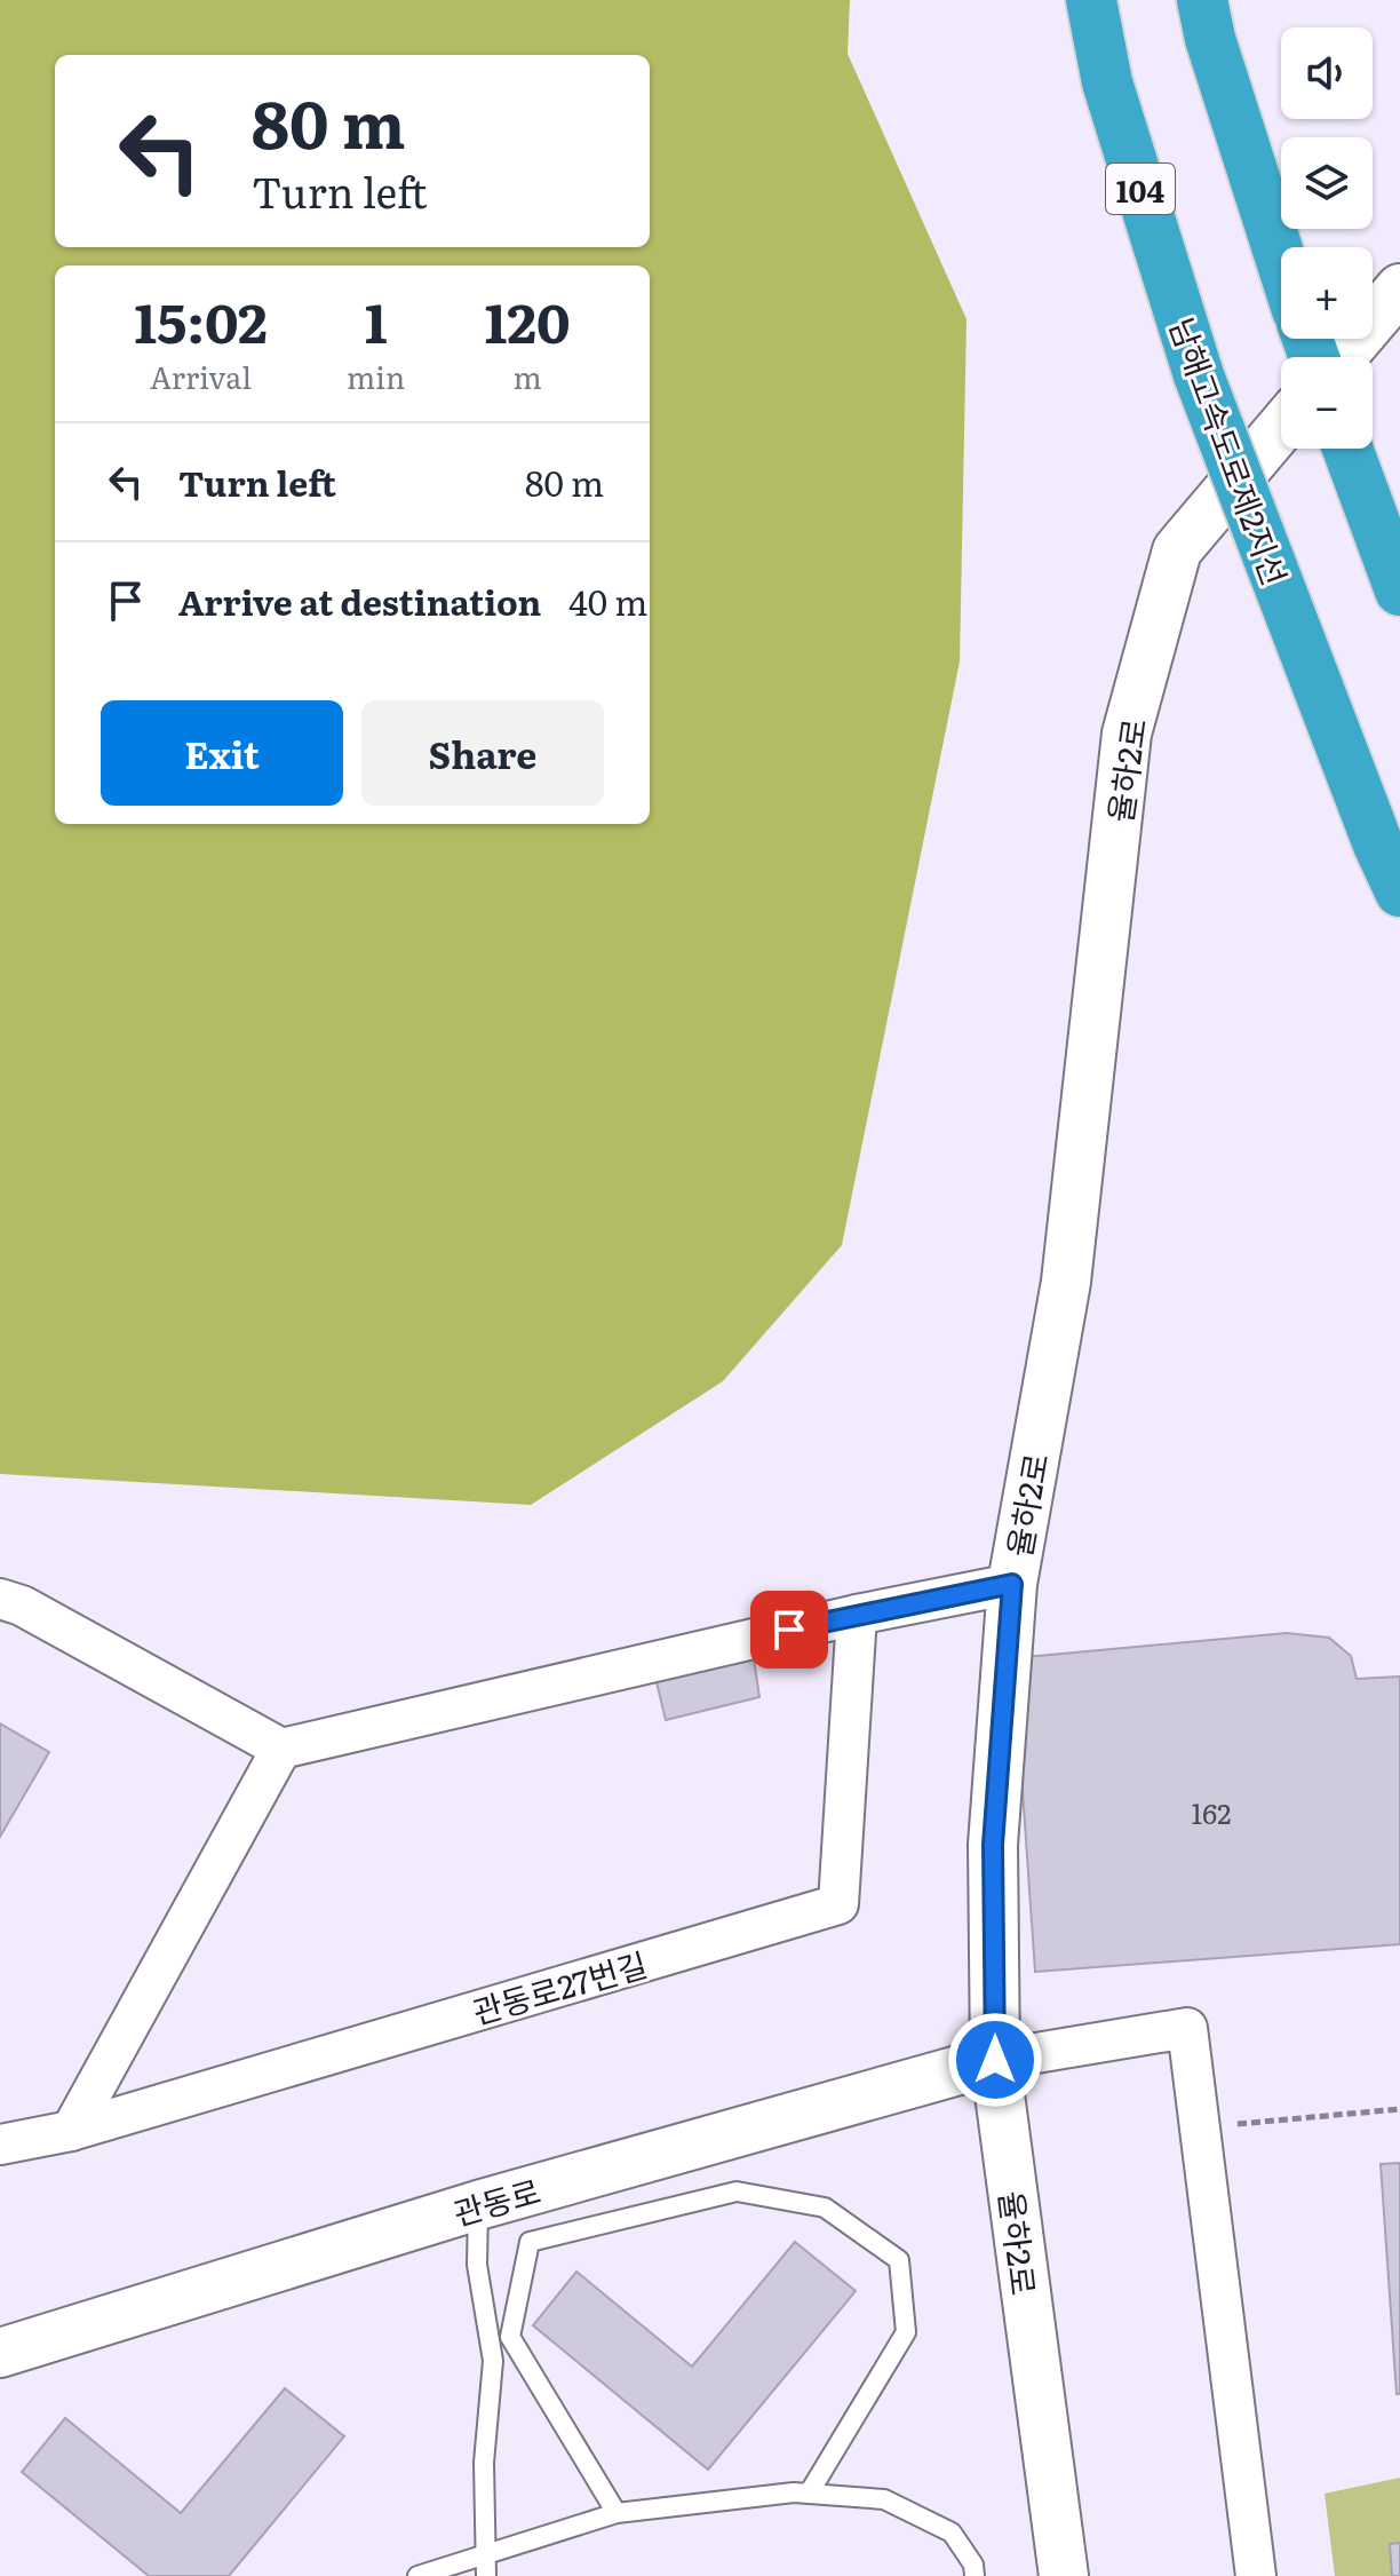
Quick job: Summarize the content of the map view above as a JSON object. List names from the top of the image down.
{
  "streets": {
    "highway": ["104", "남해고속도로제2지선"],
    "street": ["율하2로", "관동로27번길", "관동로"]
  },
  "crossings": [
    ["율하2로", "관동로"]
  ],
  "house_numbers": ["162"],
  "page": {
    "map_buttons": ["+", "−"],
    "turn": ["80 m", "Turn left"],
    "eta": [
      "15:02",
      "Arrival",
      "1",
      "min",
      "120",
      "m"
    ],
    "list": [
      {
        "name": "Turn left",
        "value": "80 m"
      },
      {
        "name": "Arrive at destination",
        "value": "40 m"
      }
    ],
    "buttons": ["Exit", "Share"]
  }
}
